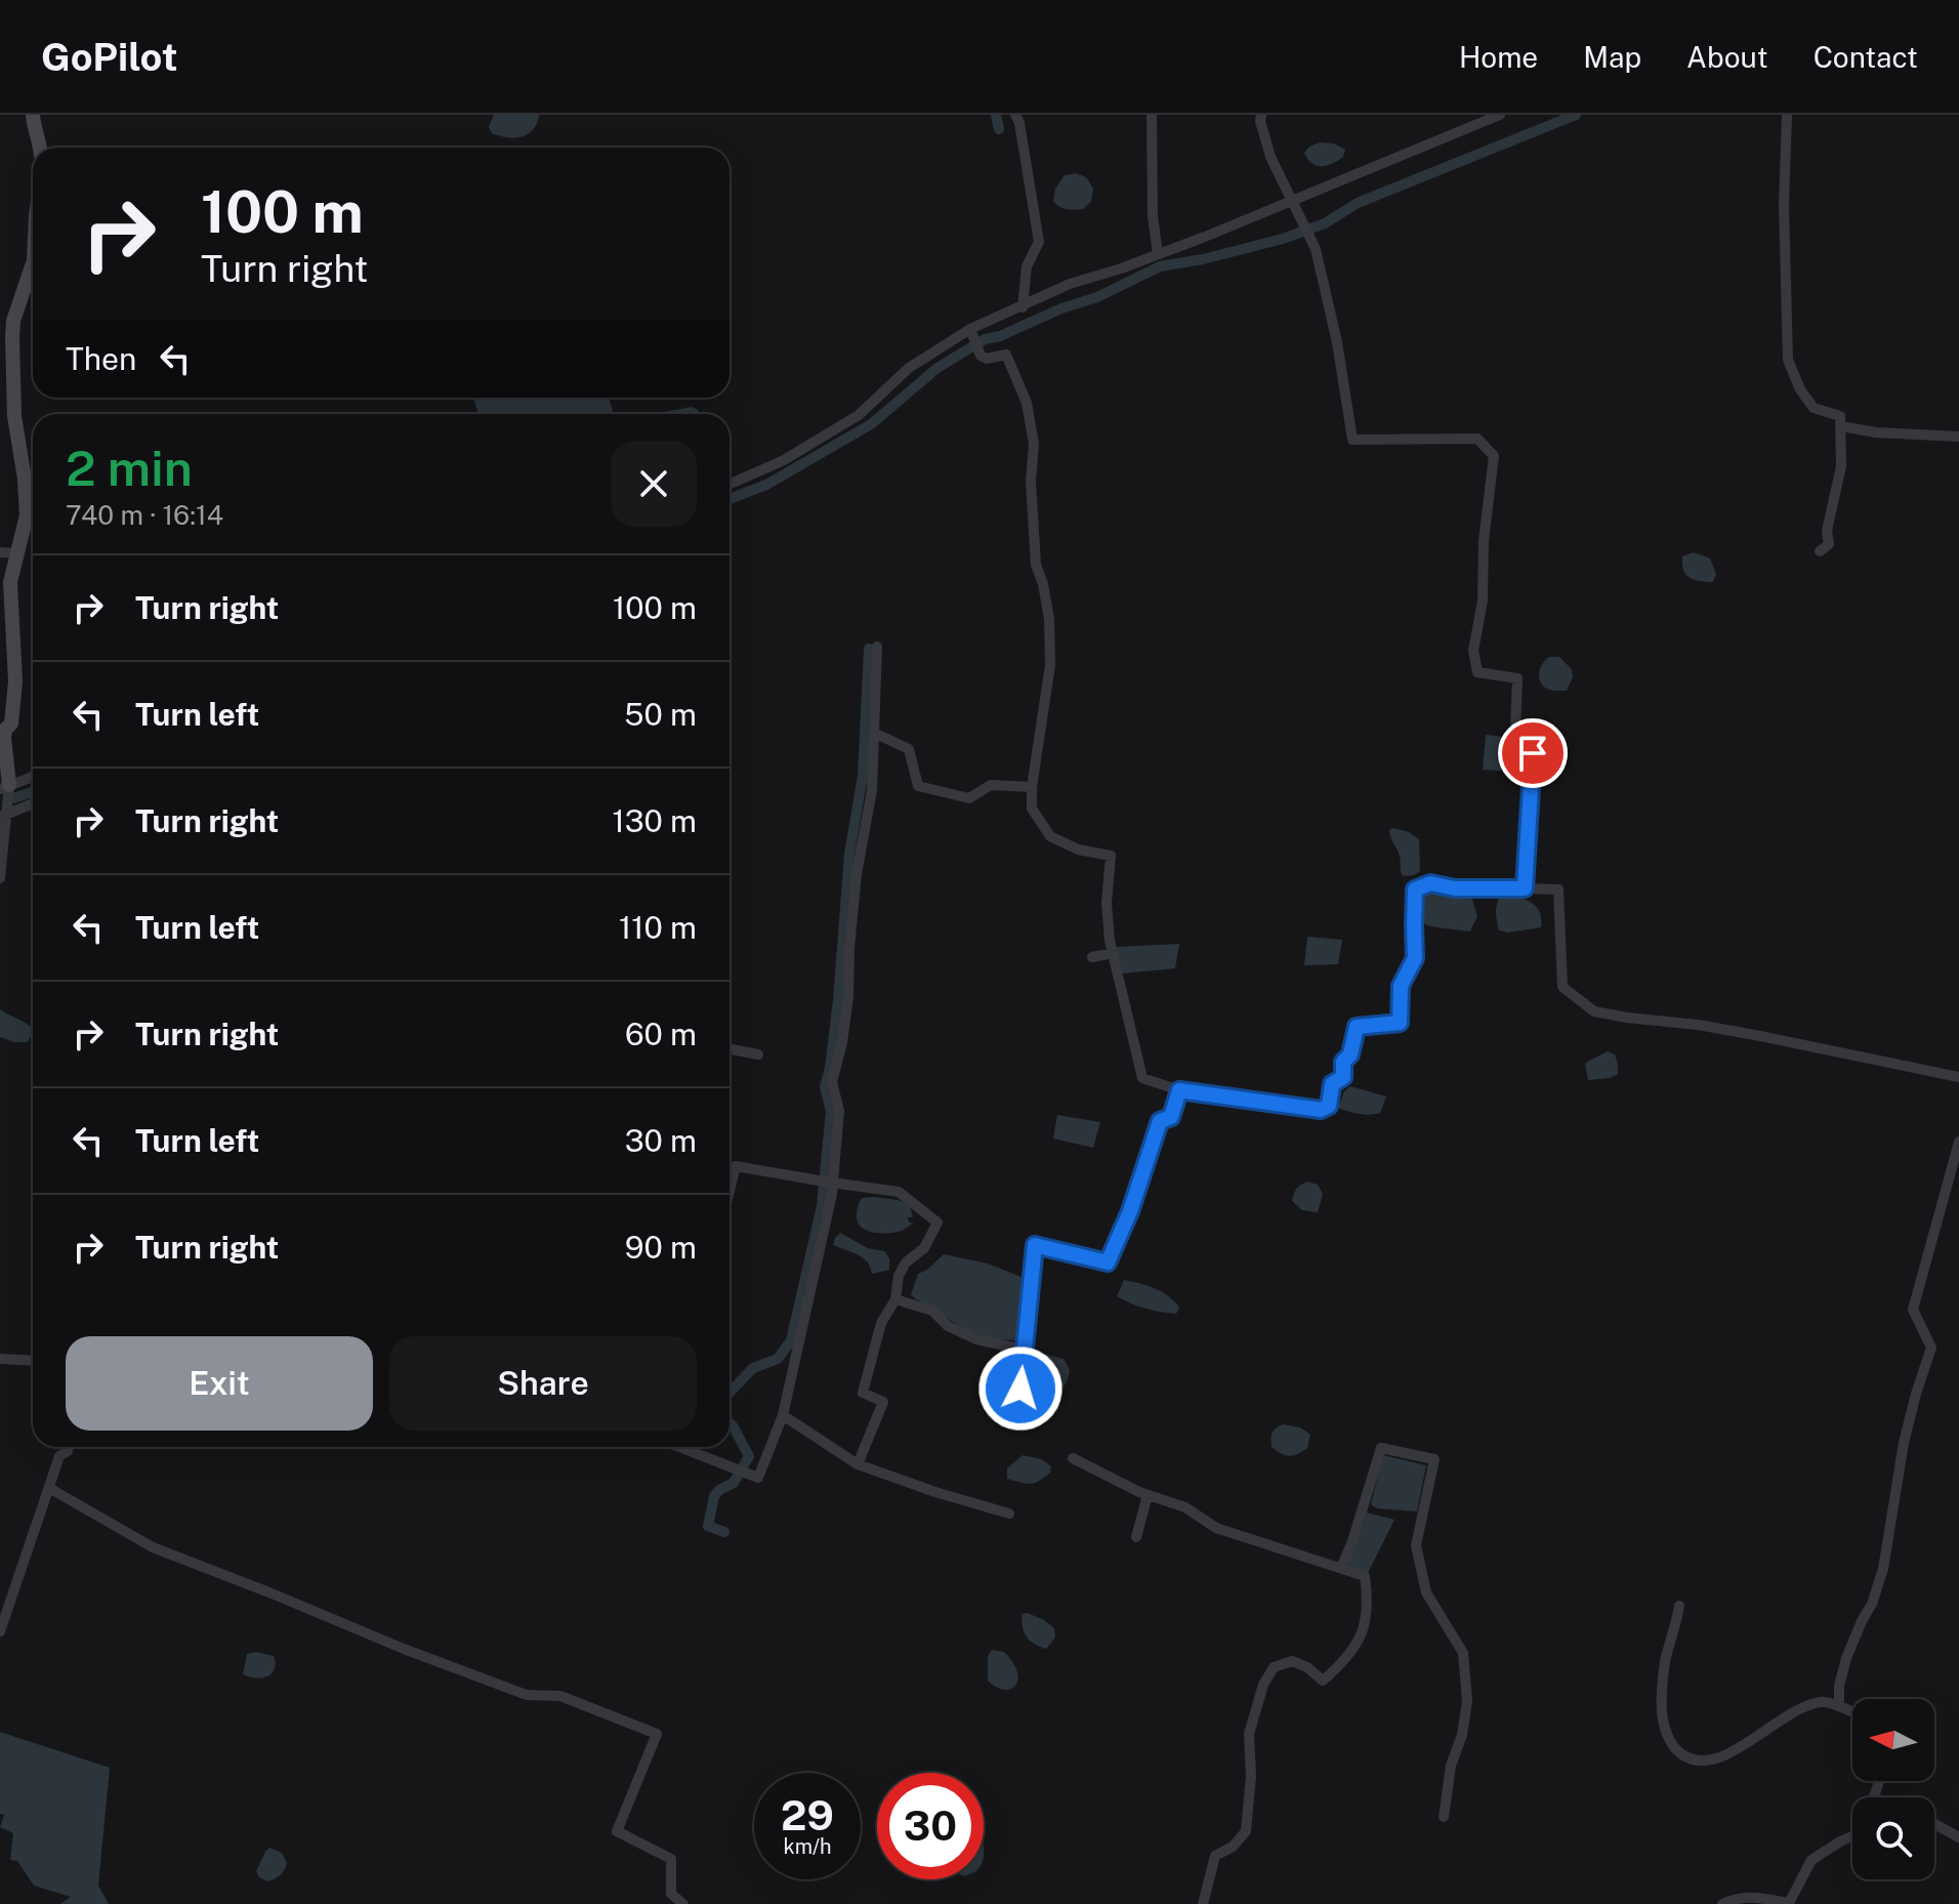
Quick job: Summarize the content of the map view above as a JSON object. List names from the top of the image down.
{
  "north": "left",
  "page": {
    "header": "GoPilot",
    "nav": [
      "Home",
      "Map",
      "About",
      "Contact"
    ],
    "turn": ["100 m", "Turn right"],
    "then": "Then",
    "heading": ["2 min", "740 m · 16:14"],
    "list": [
      {
        "name": "Turn right",
        "value": "100 m"
      },
      {
        "name": "Turn left",
        "value": "50 m"
      },
      {
        "name": "Turn right",
        "value": "130 m"
      },
      {
        "name": "Turn left",
        "value": "110 m"
      },
      {
        "name": "Turn right",
        "value": "60 m"
      },
      {
        "name": "Turn left",
        "value": "30 m"
      },
      {
        "name": "Turn right",
        "value": "90 m"
      }
    ],
    "buttons": ["Exit", "Share"],
    "speed": "29 km/h",
    "limit": "30"
  }
}
